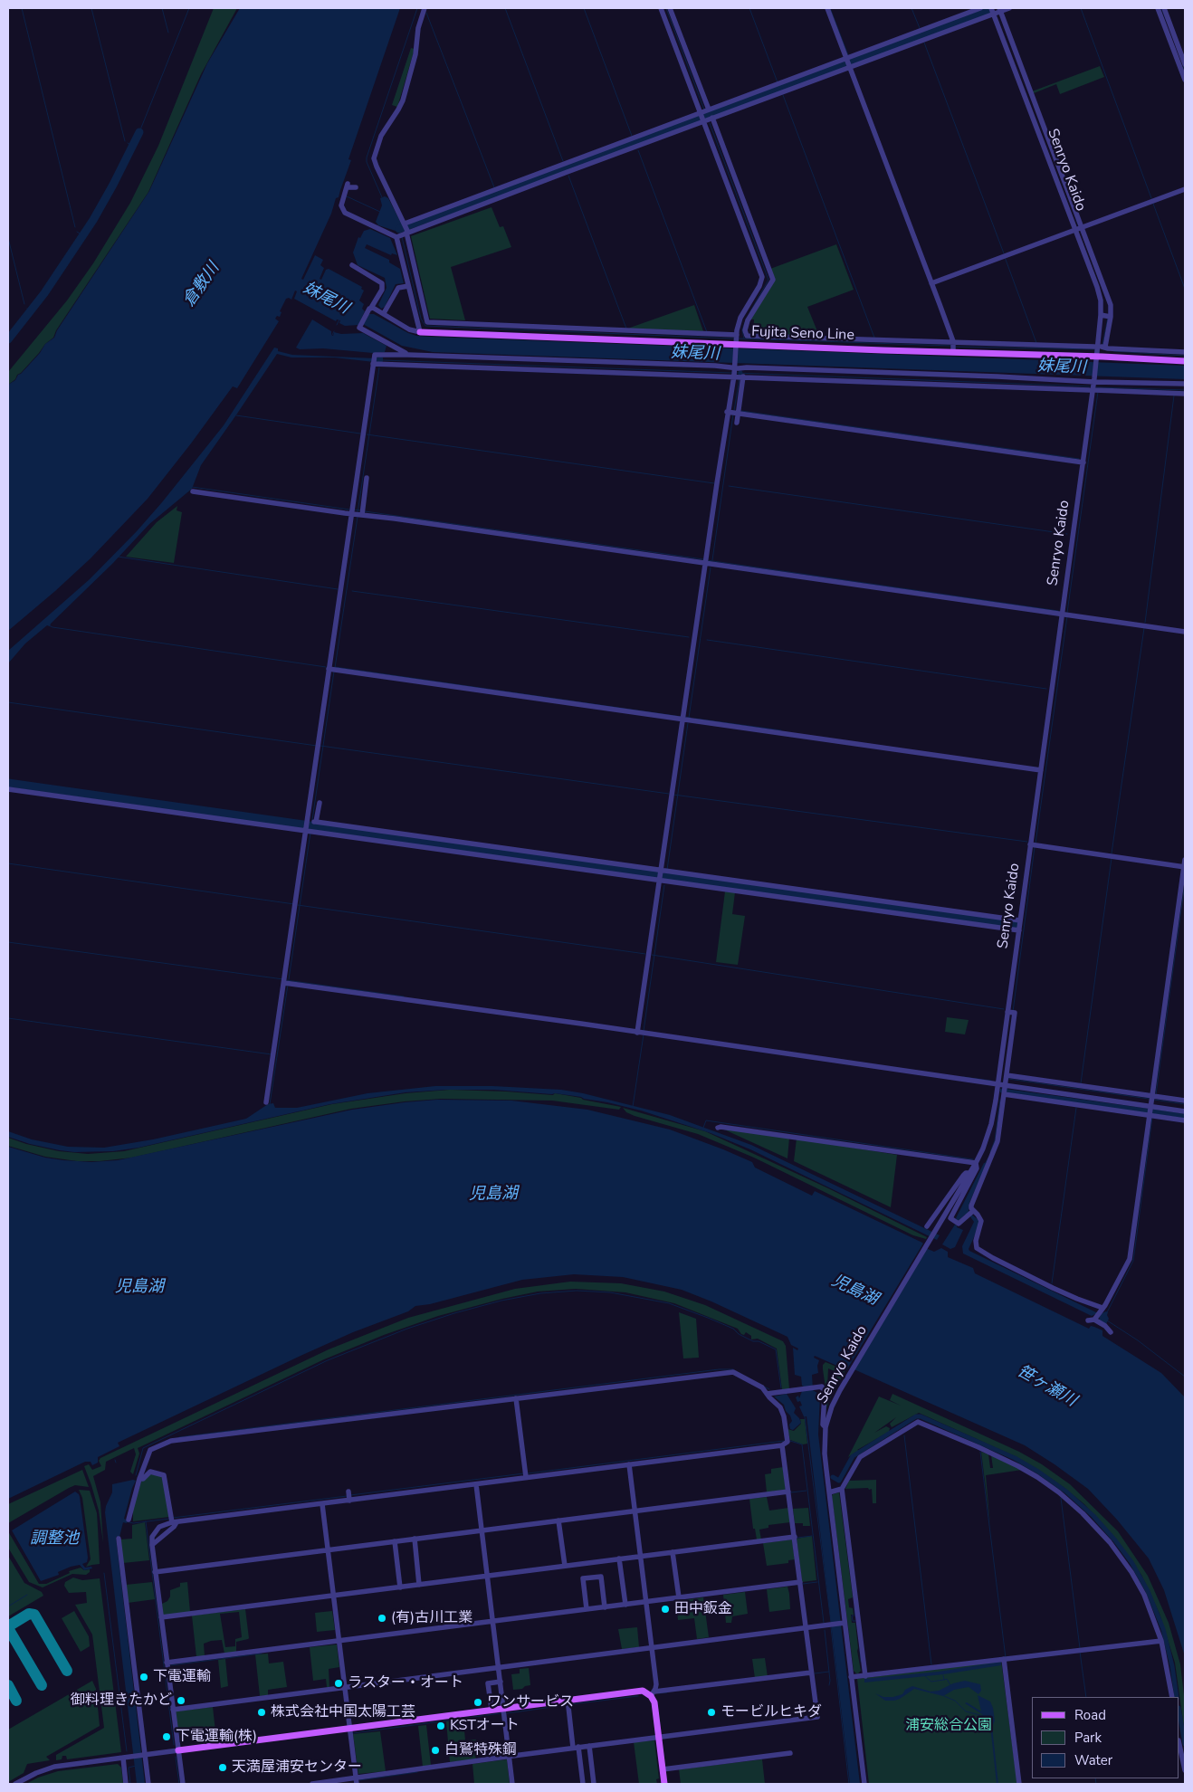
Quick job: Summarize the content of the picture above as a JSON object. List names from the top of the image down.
{
  "streets": {
    "main road": ["Fujita Seno Line"],
    "street": ["Senryo Kaido"]
  },
  "crossings": [
    ["Senryo Kaido", "Fujita Seno Line"]
  ],
  "water": [
    "倉敷川",
    "妹尾川",
    "児島湖",
    "笹ヶ瀬川",
    "調整池"
  ],
  "parks": ["浦安総合公園"],
  "places": [
    "田中鈑金",
    "(有)古川工業",
    "下電運輸",
    "ラスター・オート",
    "御料理きたかど",
    "ワンサービス",
    "株式会社中国太陽工芸",
    "モービルヒキダ",
    "KSTオート",
    "下電運輸(株)",
    "白鷲特殊鋼",
    "天満屋浦安センター"
  ],
  "legend": ["Road", "Park", "Water"]
}
